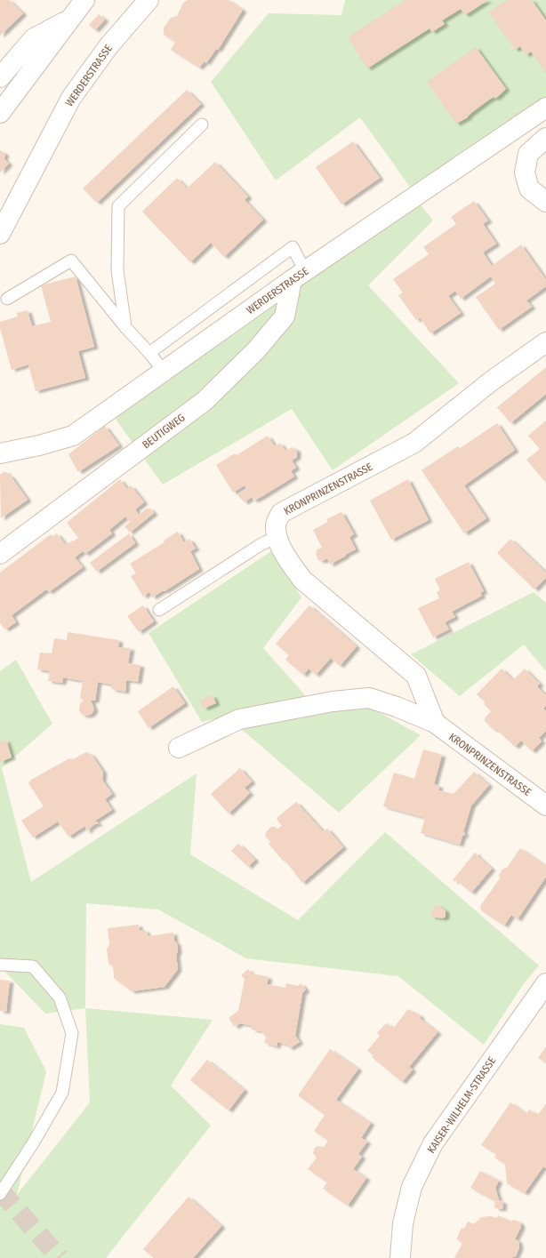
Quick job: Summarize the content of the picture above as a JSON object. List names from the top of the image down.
{
  "streets": {
    "street": [
      "WERDERSTRASSE",
      "BEUTIGWEG",
      "KRONPRINZENSTRASSE",
      "KAISER-WILHELM-STRASSE"
    ]
  },
  "crossings": [
    ["WERDERSTRASSE", "BEUTIGWEG"]
  ]
}
